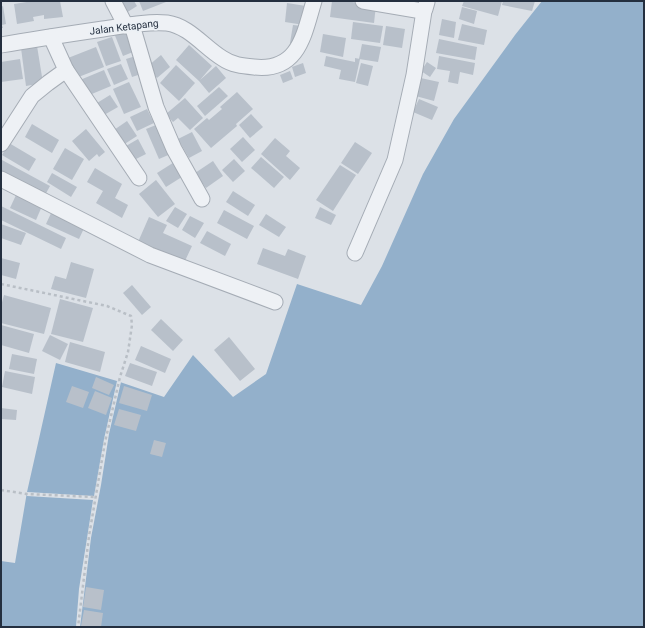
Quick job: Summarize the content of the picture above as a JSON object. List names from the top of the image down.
{
  "streets": {
    "street": ["Jalan Ketapang"]
  }
}
